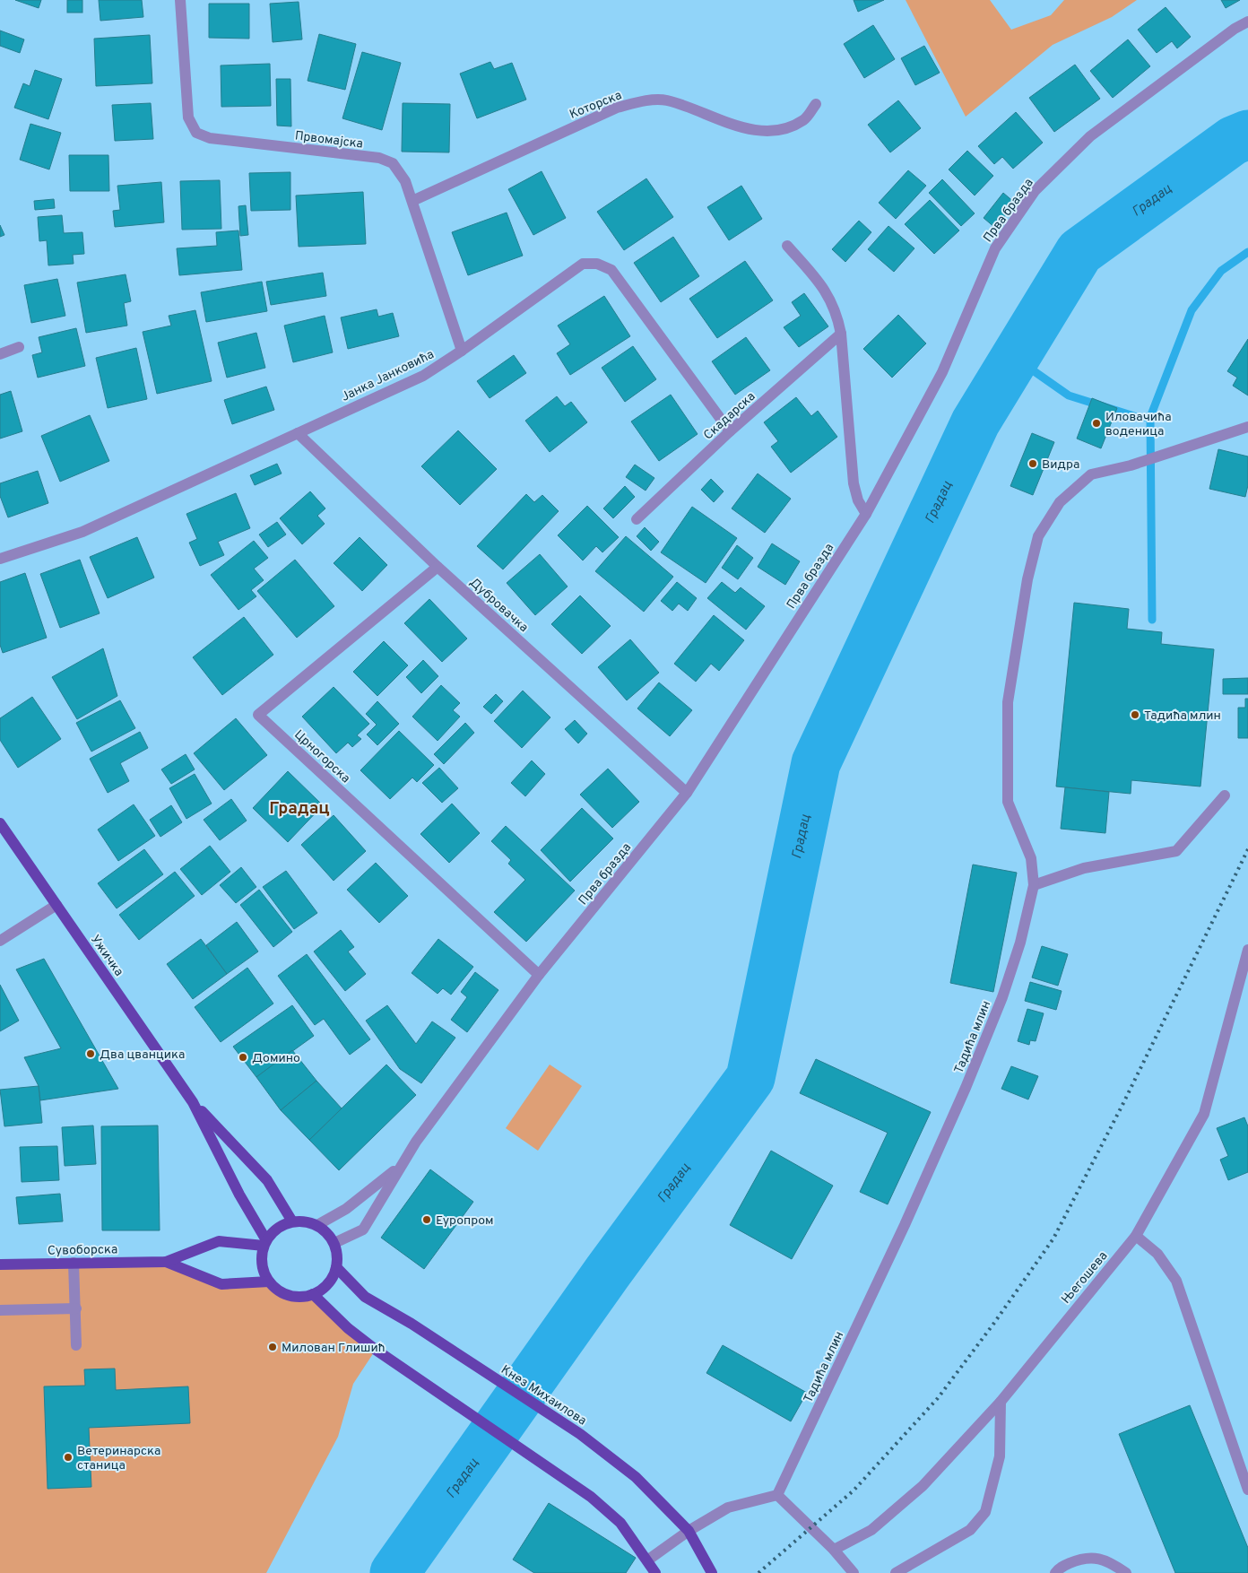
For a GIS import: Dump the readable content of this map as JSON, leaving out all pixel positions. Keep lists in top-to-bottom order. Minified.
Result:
{"streets":{"main road":["Ужичка","Сувоборска","Кнез Михаилова"],"street":["Которска","Првомајска","Прва бразда","Јанка Јанковића","Скадарска","Дубровачка","Црногорска","Тадића млин","Његошева"]},"crossings":[["Которска","Првомајска"],["Првомајска","Јанка Јанковића"],["Прва бразда","Дубровачка"],["Прва бразда","Црногорска"],["Прва бразда","Ужичка"],["Прва бразда","Сувоборска"],["Прва бразда","Кнез Михаилова"],["Јанка Јанковића","Скадарска"],["Јанка Јанковића","Дубровачка"],["Дубровачка","Црногорска"],["Ужичка","Сувоборска"],["Ужичка","Кнез Михаилова"],["Сувоборска","Кнез Михаилова"]],"districts":["Градац"],"water":["Градац"],"places":["Иловачића воденица","Видра","Тадића млин","Два цванцика","Домино","Еуропром","Милован Глишић","Ветеринарска станица"]}
